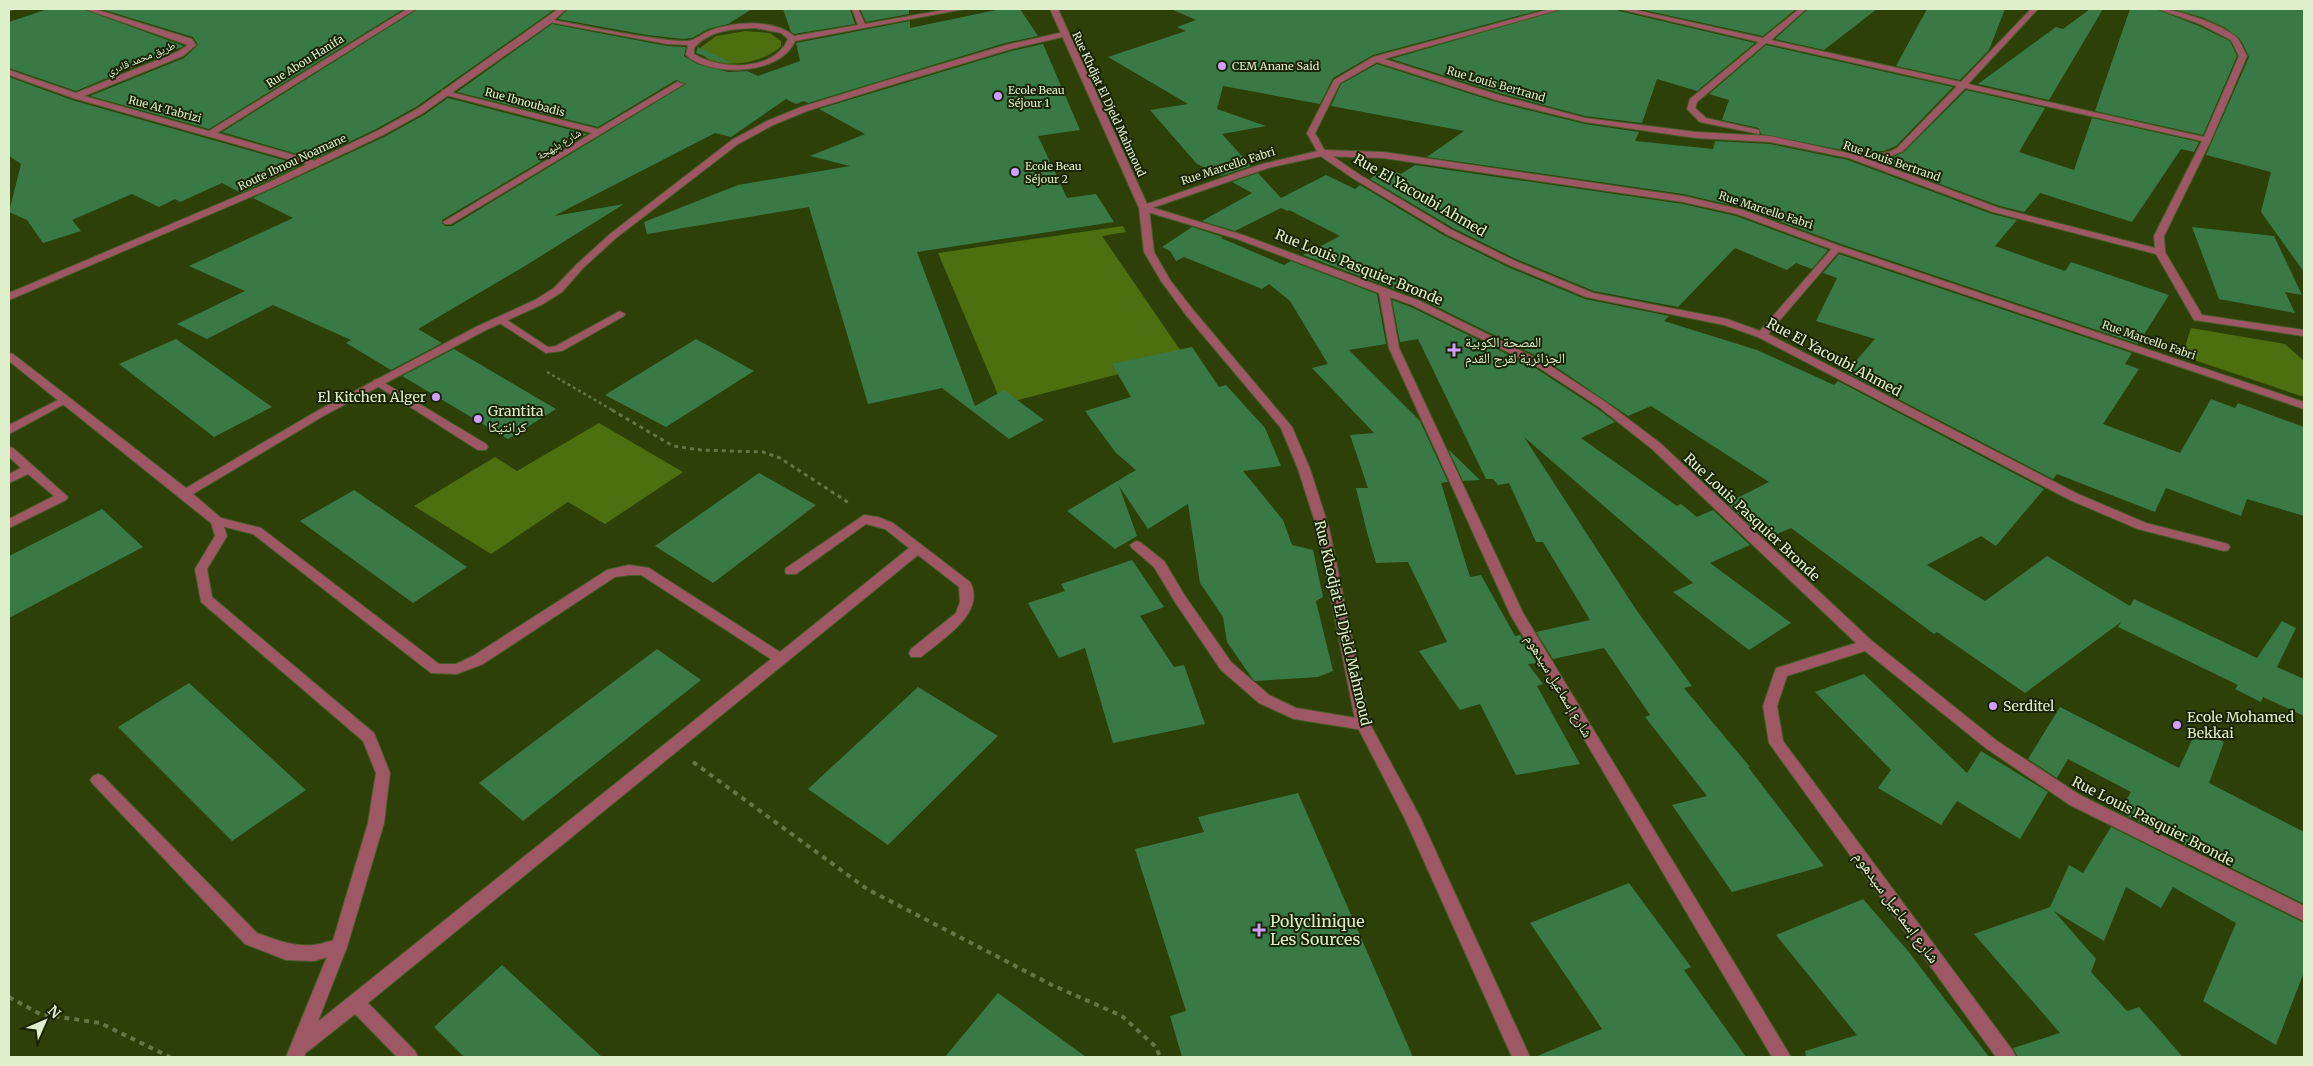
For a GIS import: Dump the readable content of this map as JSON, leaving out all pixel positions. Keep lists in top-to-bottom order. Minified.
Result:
{"streets":{"street":["طريق محمد قادري","Rue Abou Hanifa","Rue Louis Bertrand","Rue Ibnoubadis","Rue Khdjat El Djeld Mahmoud","Rue At Tabrizi","شارع بلبهجة","Route Ibnou Noamane","Rue Marcello Fabri","Rue El Yacoubi Ahmed","Rue Louis Pasquier Bronde","Rue Khodjat El Djeld Mahmoud","شارع إسماعيل سيدهوم"]},"crossings":[["طريق محمد قادري","Rue At Tabrizi"],["Rue Abou Hanifa","Rue At Tabrizi"],["Rue Ibnoubadis","شارع بلبهجة"],["Rue Ibnoubadis","Route Ibnou Noamane"],["Rue Khdjat El Djeld Mahmoud","Rue Marcello Fabri"],["Rue Khdjat El Djeld Mahmoud","Rue Louis Pasquier Bronde"],["Rue Khdjat El Djeld Mahmoud","Rue Khodjat El Djeld Mahmoud"],["Rue At Tabrizi","Route Ibnou Noamane"],["Rue Marcello Fabri","Rue El Yacoubi Ahmed"],["Rue Marcello Fabri","Rue Louis Pasquier Bronde"],["Rue Marcello Fabri","Rue Khodjat El Djeld Mahmoud"],["Rue Louis Pasquier Bronde","Rue Khodjat El Djeld Mahmoud"],["Rue Louis Pasquier Bronde","شارع إسماعيل سيدهوم"]],"places":{"other":["CEM Anane Said","Ecole Beau Séjour 1","Ecole Beau Séjour 2","El Kitchen Alger","Grantita كرانتيكا","Serditel","Ecole Mohamed Bekkai"],"health":["المصحة الكوبية الجزائرية لقرح القدم","Polyclinique Les Sources"]},"north":"top right"}
